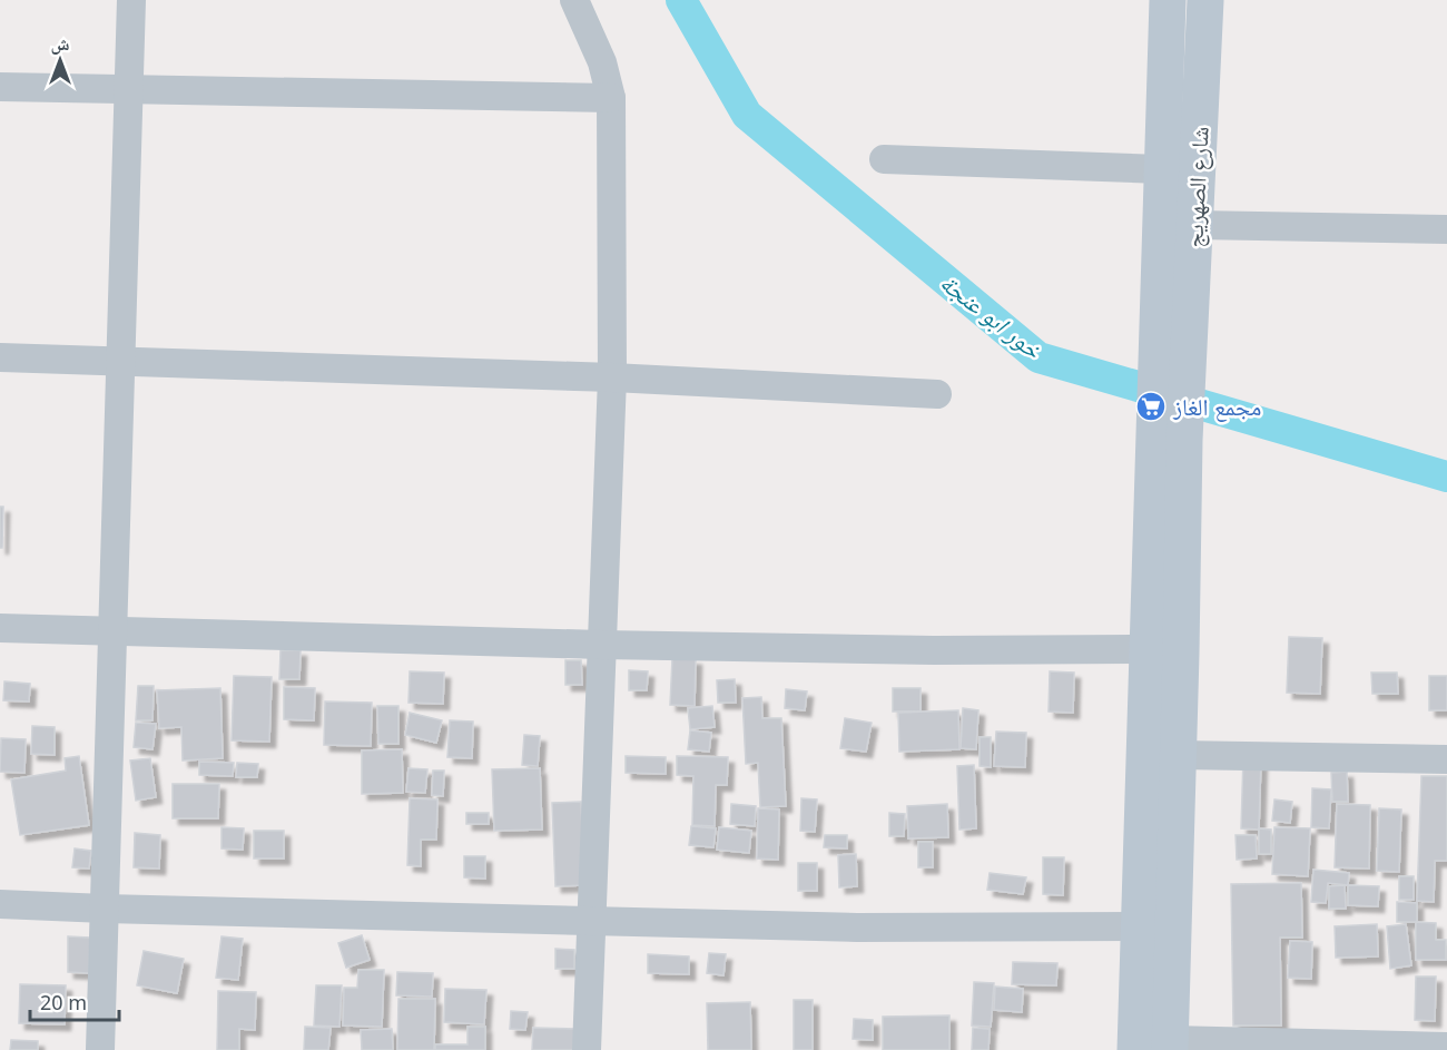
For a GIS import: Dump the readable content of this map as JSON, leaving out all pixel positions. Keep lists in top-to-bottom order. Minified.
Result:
{"streets":{"main road":["شارع الصهريج"]},"water":["خور ابو عنجة"],"places":{"supermarket":["مجمع الغاز"]},"scale_bar":"20 m","north":"top"}
